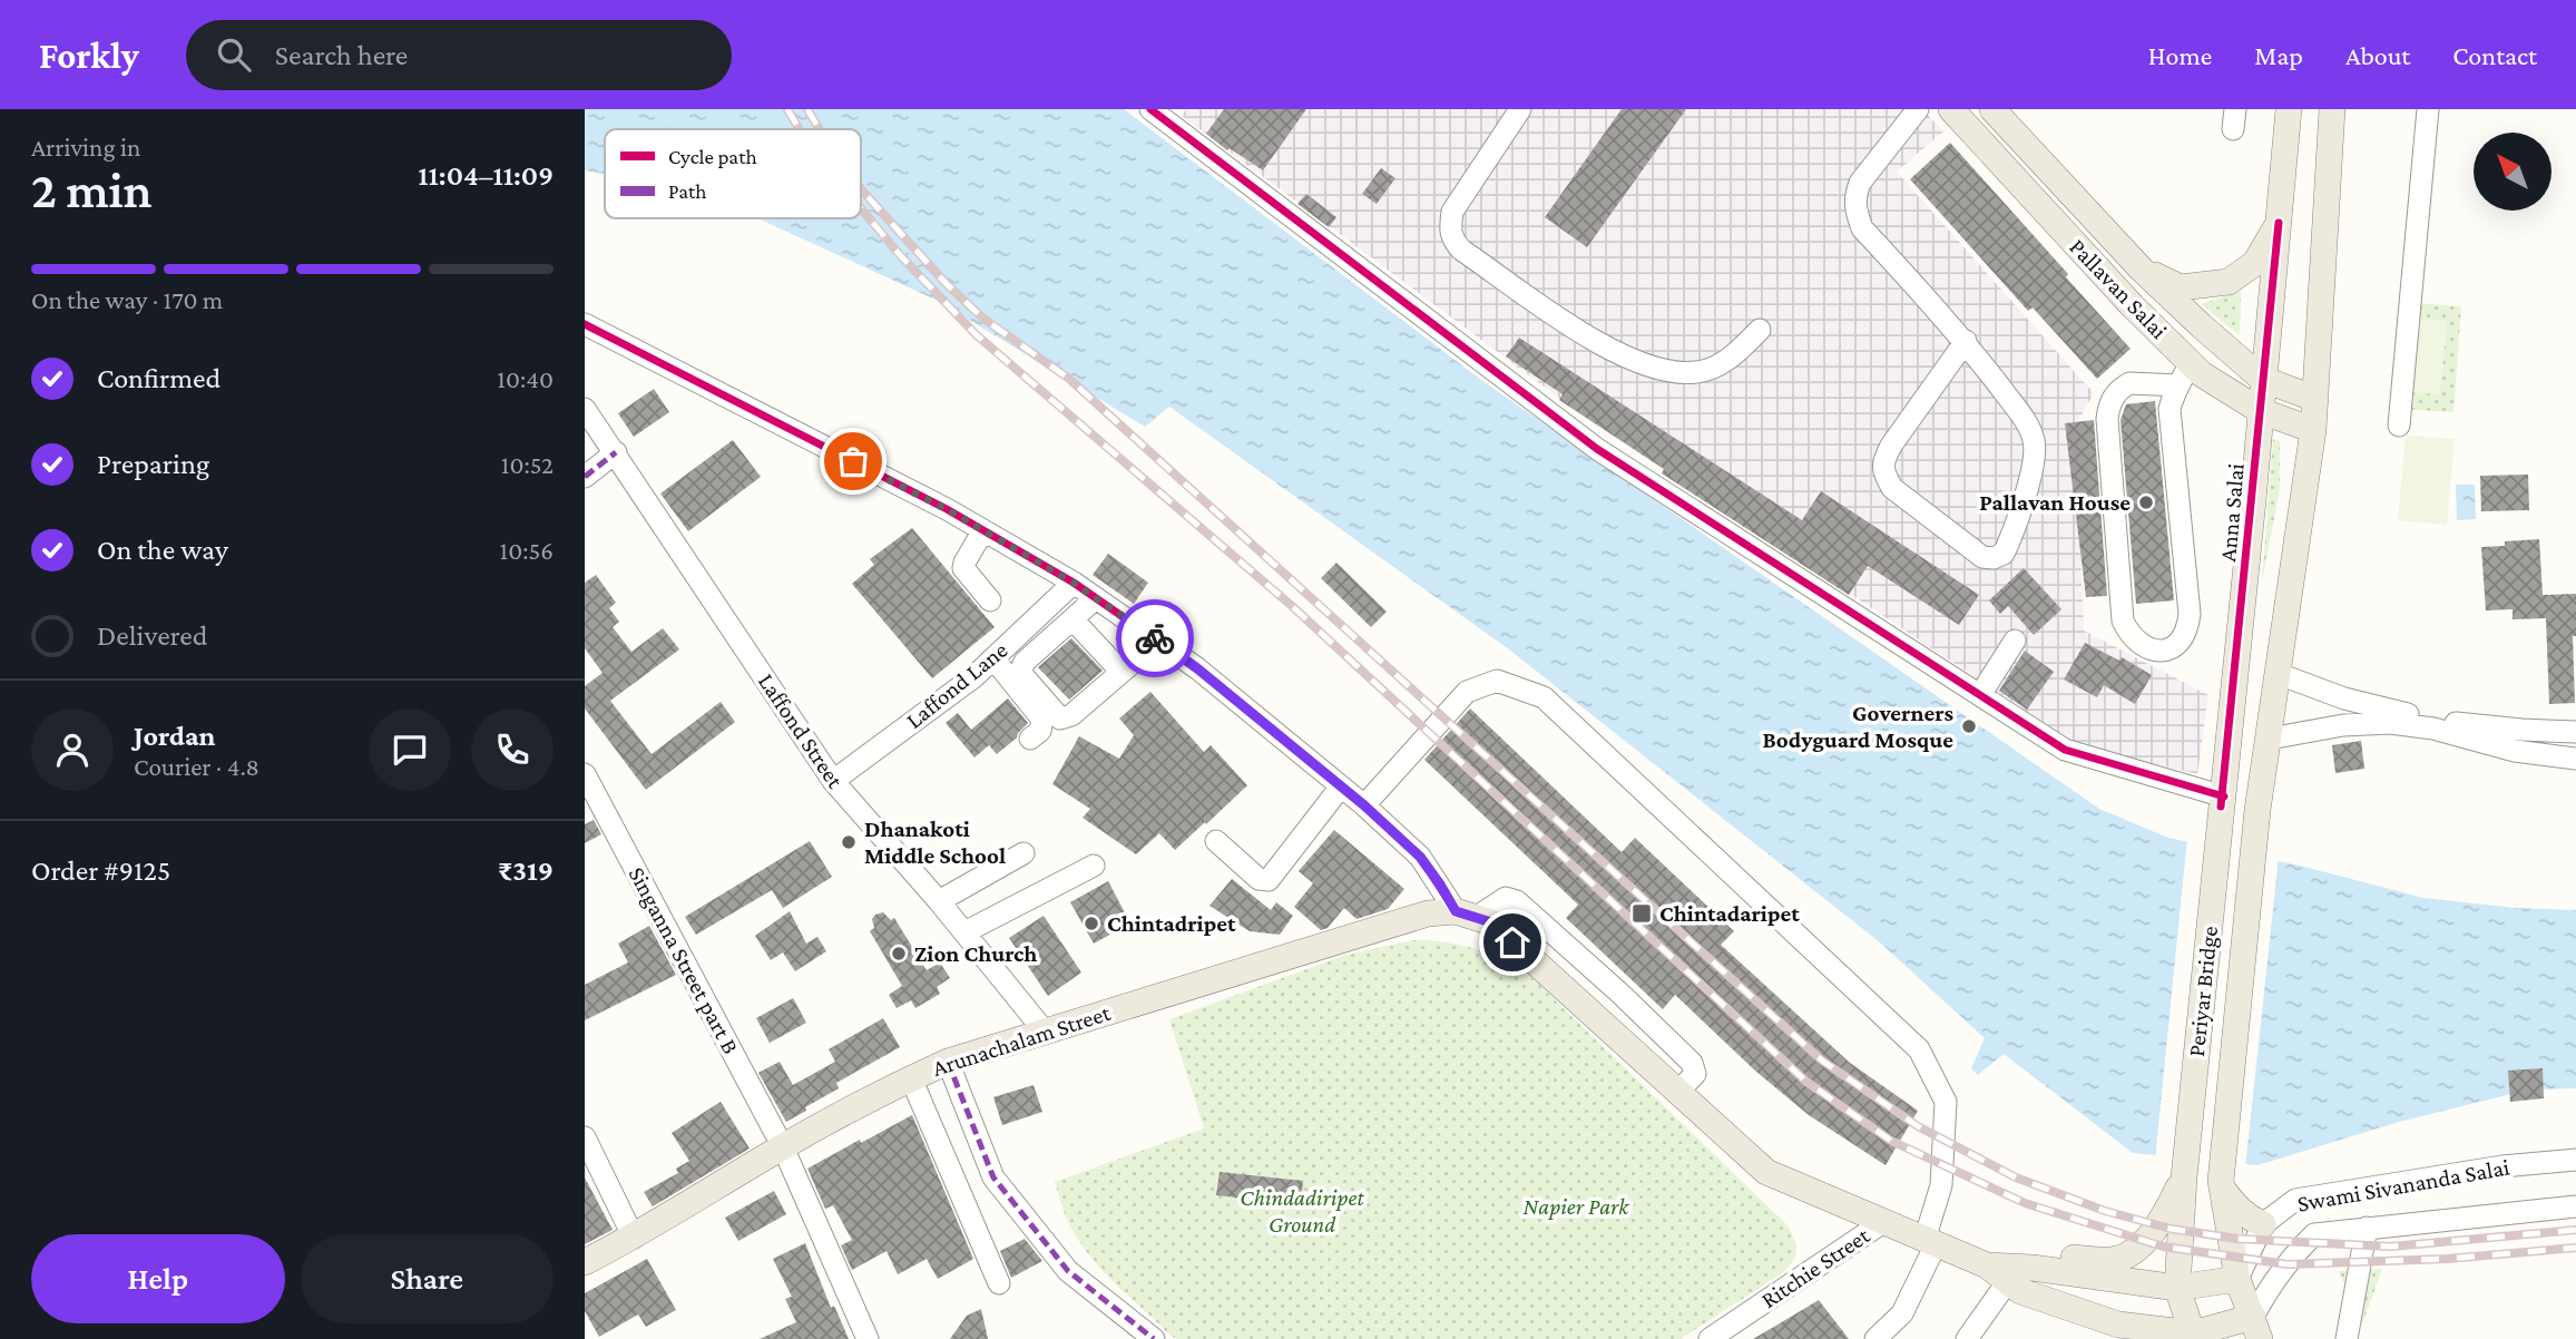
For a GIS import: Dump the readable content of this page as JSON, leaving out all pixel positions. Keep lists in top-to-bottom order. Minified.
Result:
{"streets":{"main road":["Pallavan Salai","Anna Salai","Periyar Bridge","Arunachalam Street"],"street":["Laffond Lane","Laffond Street","Singanna Street part B","Swami Sivananda Salai","Ritchie Street"]},"crossings":[["Pallavan Salai","Anna Salai"],["Anna Salai","Periyar Bridge"],["Laffond Lane","Laffond Street"],["Laffond Street","Arunachalam Street"],["Singanna Street part B","Arunachalam Street"],["Periyar Bridge","Swami Sivananda Salai"]],"parks":["Chindadiripet Ground","Napier Park"],"places":{"other":["Pallavan House","Governers Bodyguard Mosque","Dhanakoti Middle School","Chintadripet","Zion Church"],"transit":["Chintadaripet"]},"legend":["Cycle path","Path"],"north":"top left","page":{"header":"Forkly","search":"Search here","nav":["Home","Map","About","Contact"],"heading":["2 min","Arriving in","11:04–11:09"],"panel":["Jordan","Courier · 4.8","Order #9125","₹319"],"bar":"On the way · 170 m","list":[["Confirmed","10:40"],["Preparing","10:52"],["On the way","10:56"],"Delivered"],"buttons":["Help","Share"]}}
